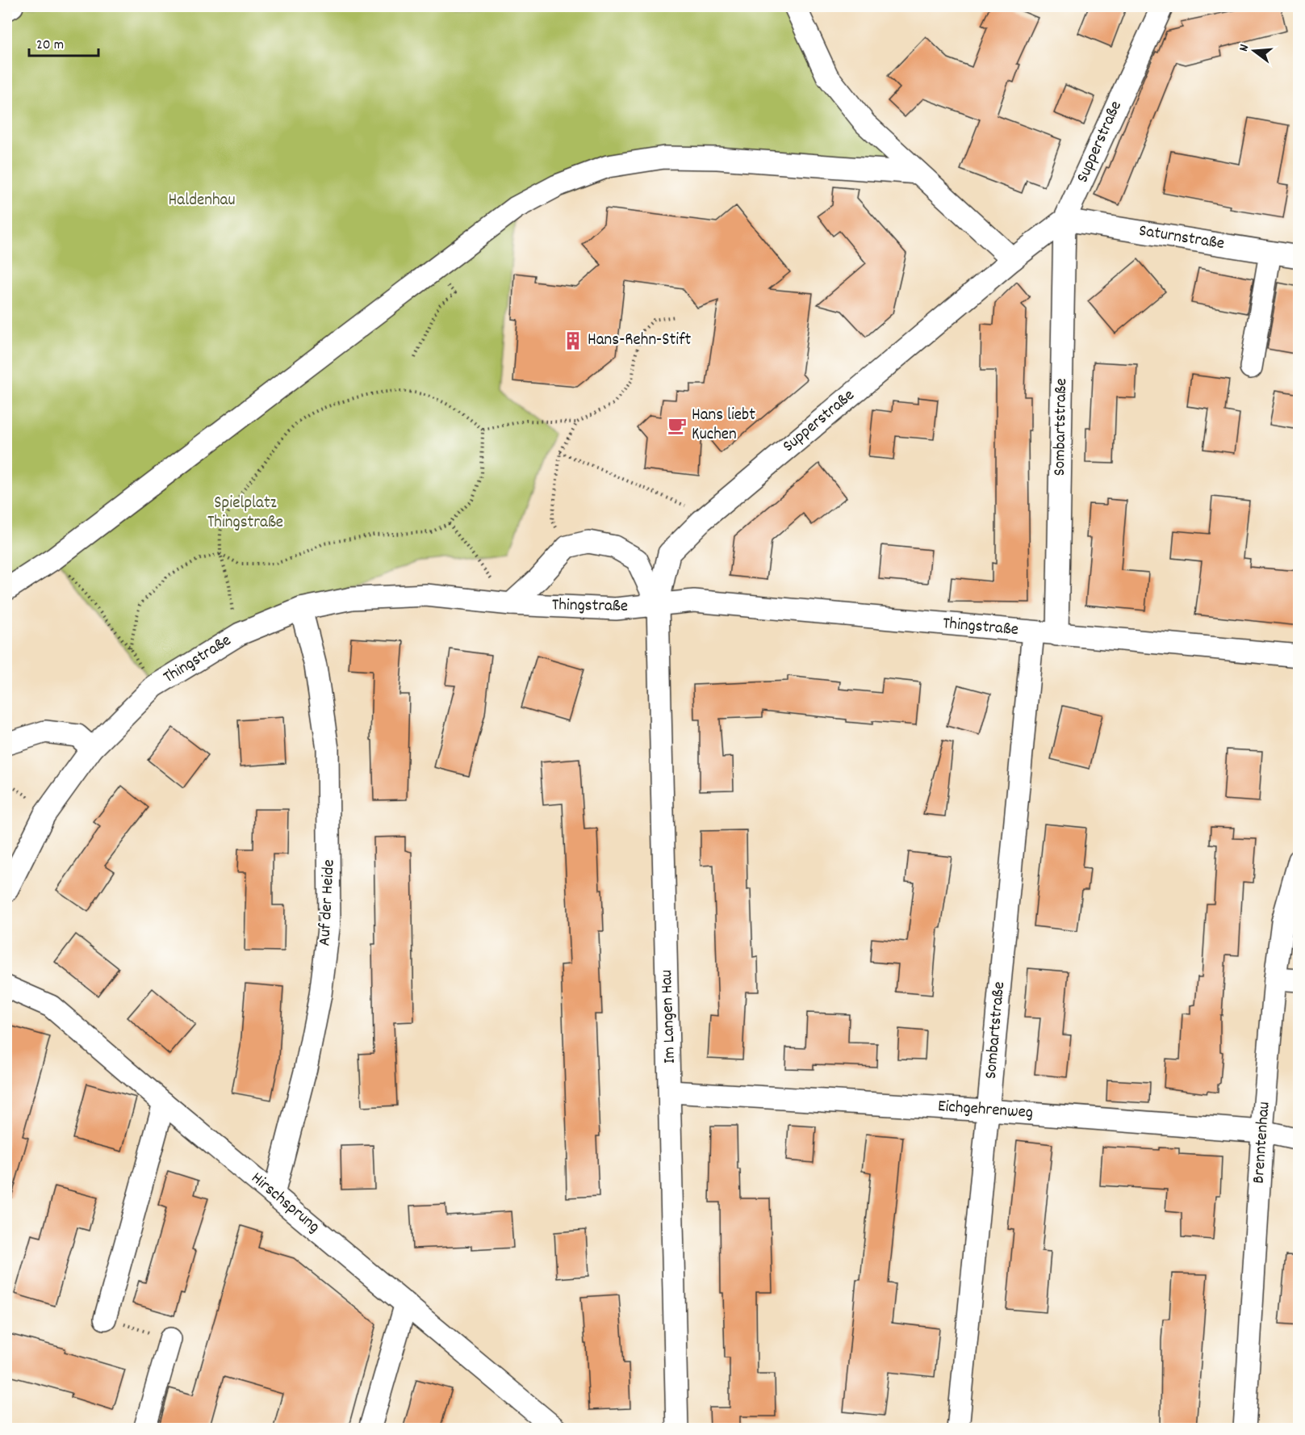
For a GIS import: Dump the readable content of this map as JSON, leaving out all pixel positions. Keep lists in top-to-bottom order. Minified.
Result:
{"streets":{"street":["Supperstraße","Saturnstraße","Sombartstraße","Thingstraße","Auf der Heide","Im Langen Hau","Eichgehrenweg","Brenntenhau","Hirschsprung"]},"crossings":[["Supperstraße","Saturnstraße"],["Supperstraße","Sombartstraße"],["Supperstraße","Thingstraße"],["Supperstraße","Im Langen Hau"],["Saturnstraße","Sombartstraße"],["Sombartstraße","Thingstraße"],["Sombartstraße","Eichgehrenweg"],["Thingstraße","Auf der Heide"],["Thingstraße","Im Langen Hau"],["Auf der Heide","Hirschsprung"],["Im Langen Hau","Eichgehrenweg"],["Eichgehrenweg","Brenntenhau"]],"parks":["Haldenhau","Spielplatz Thingstraße"],"places":{"building":["Hans-Rehn-Stift"],"cafe":["Hans liebt Kuchen"]},"scale_bar":"20 m","north":"left"}
